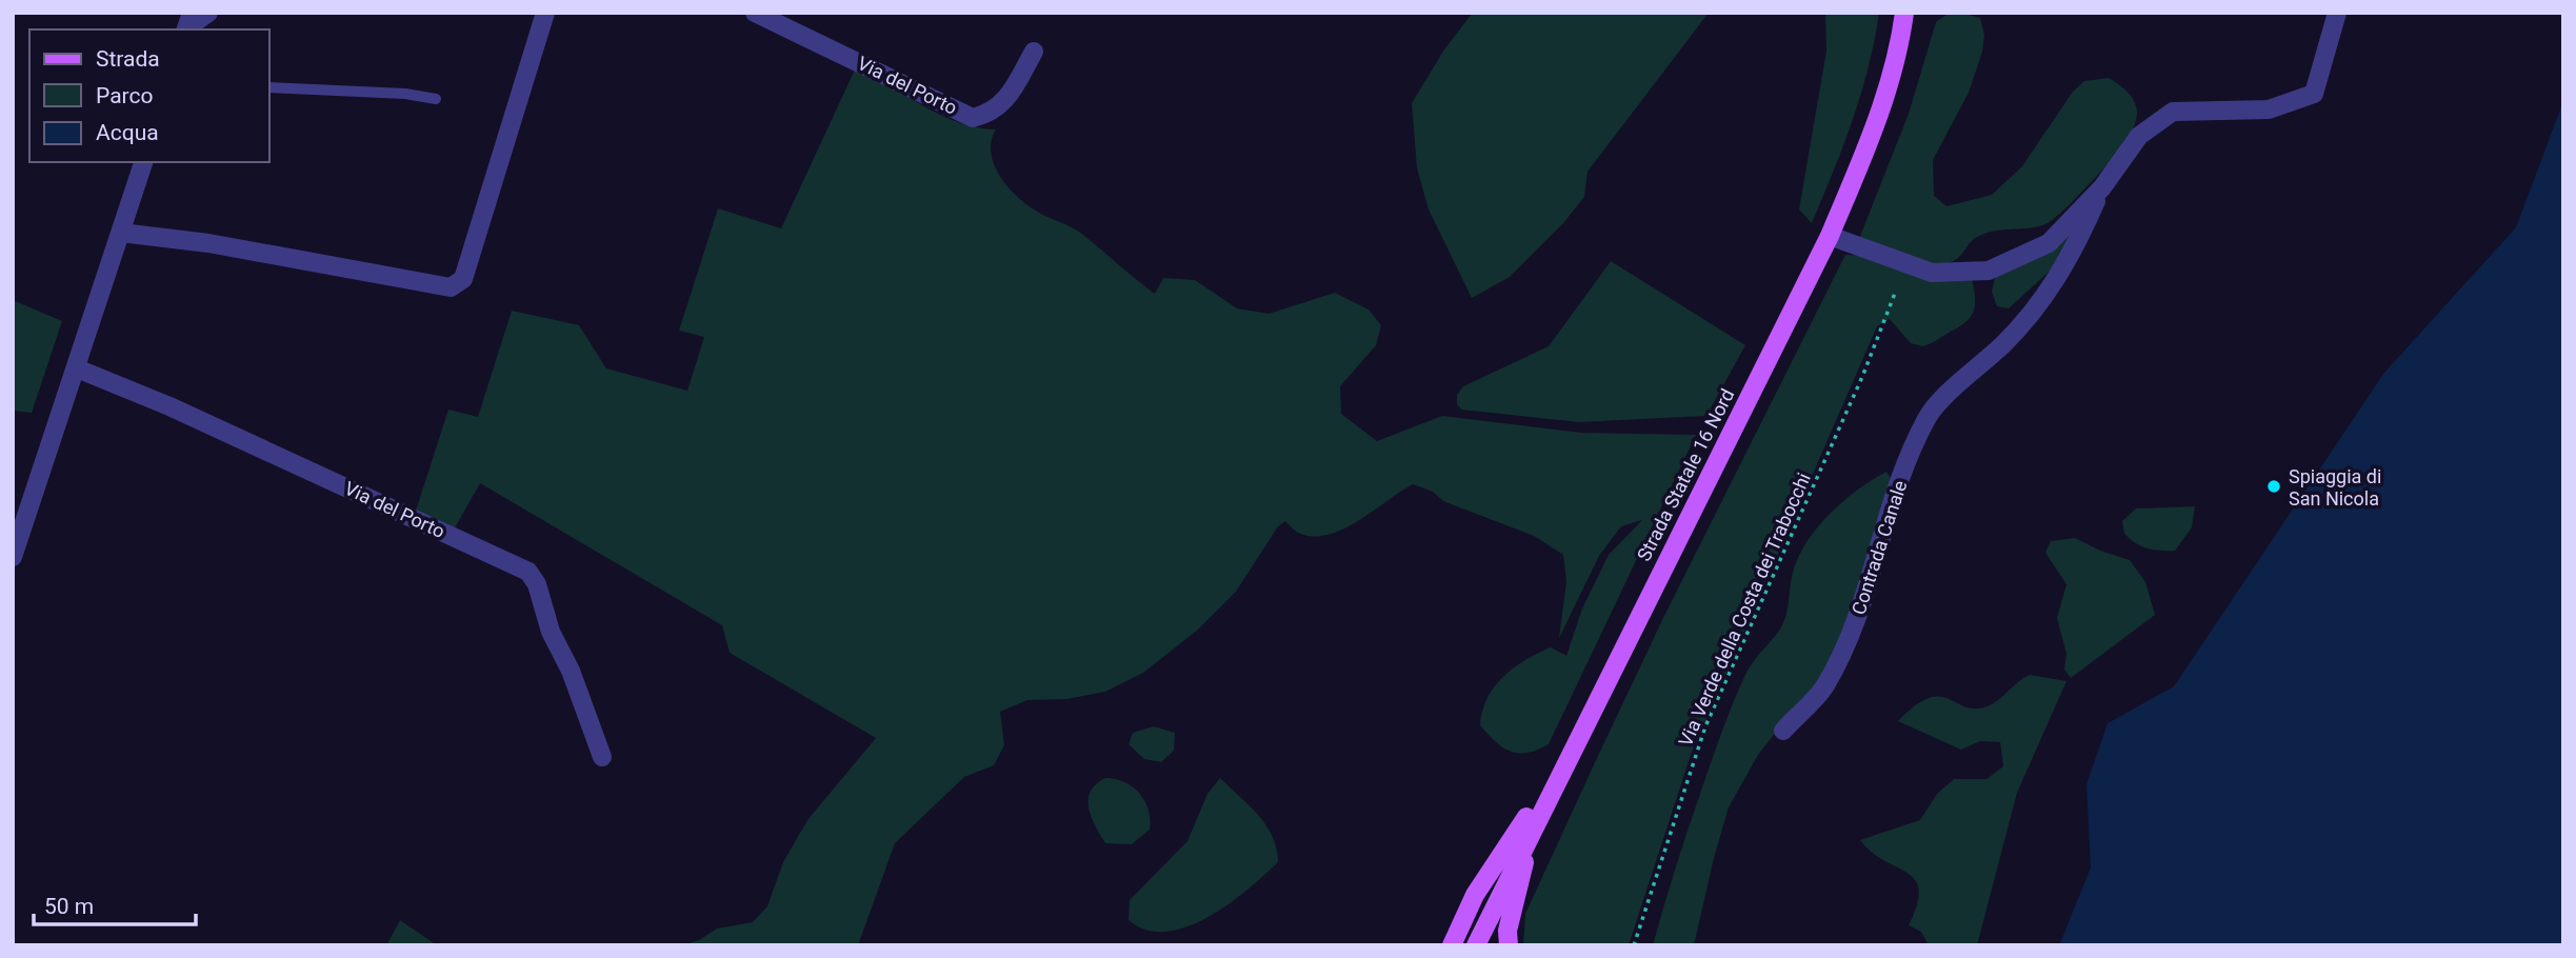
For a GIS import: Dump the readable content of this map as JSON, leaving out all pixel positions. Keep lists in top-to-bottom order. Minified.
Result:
{"streets":{"main road":["Strada Statale 16 Nord"],"street":["Via del Porto","Contrada Canale"],"path":["Via Verde della Costa dei Trabocchi"]},"crossings":[["Strada Statale 16 Nord","Contrada Canale"]],"places":["Spiaggia di San Nicola"],"legend":["Strada","Parco","Acqua"],"scale_bar":"50 m"}
